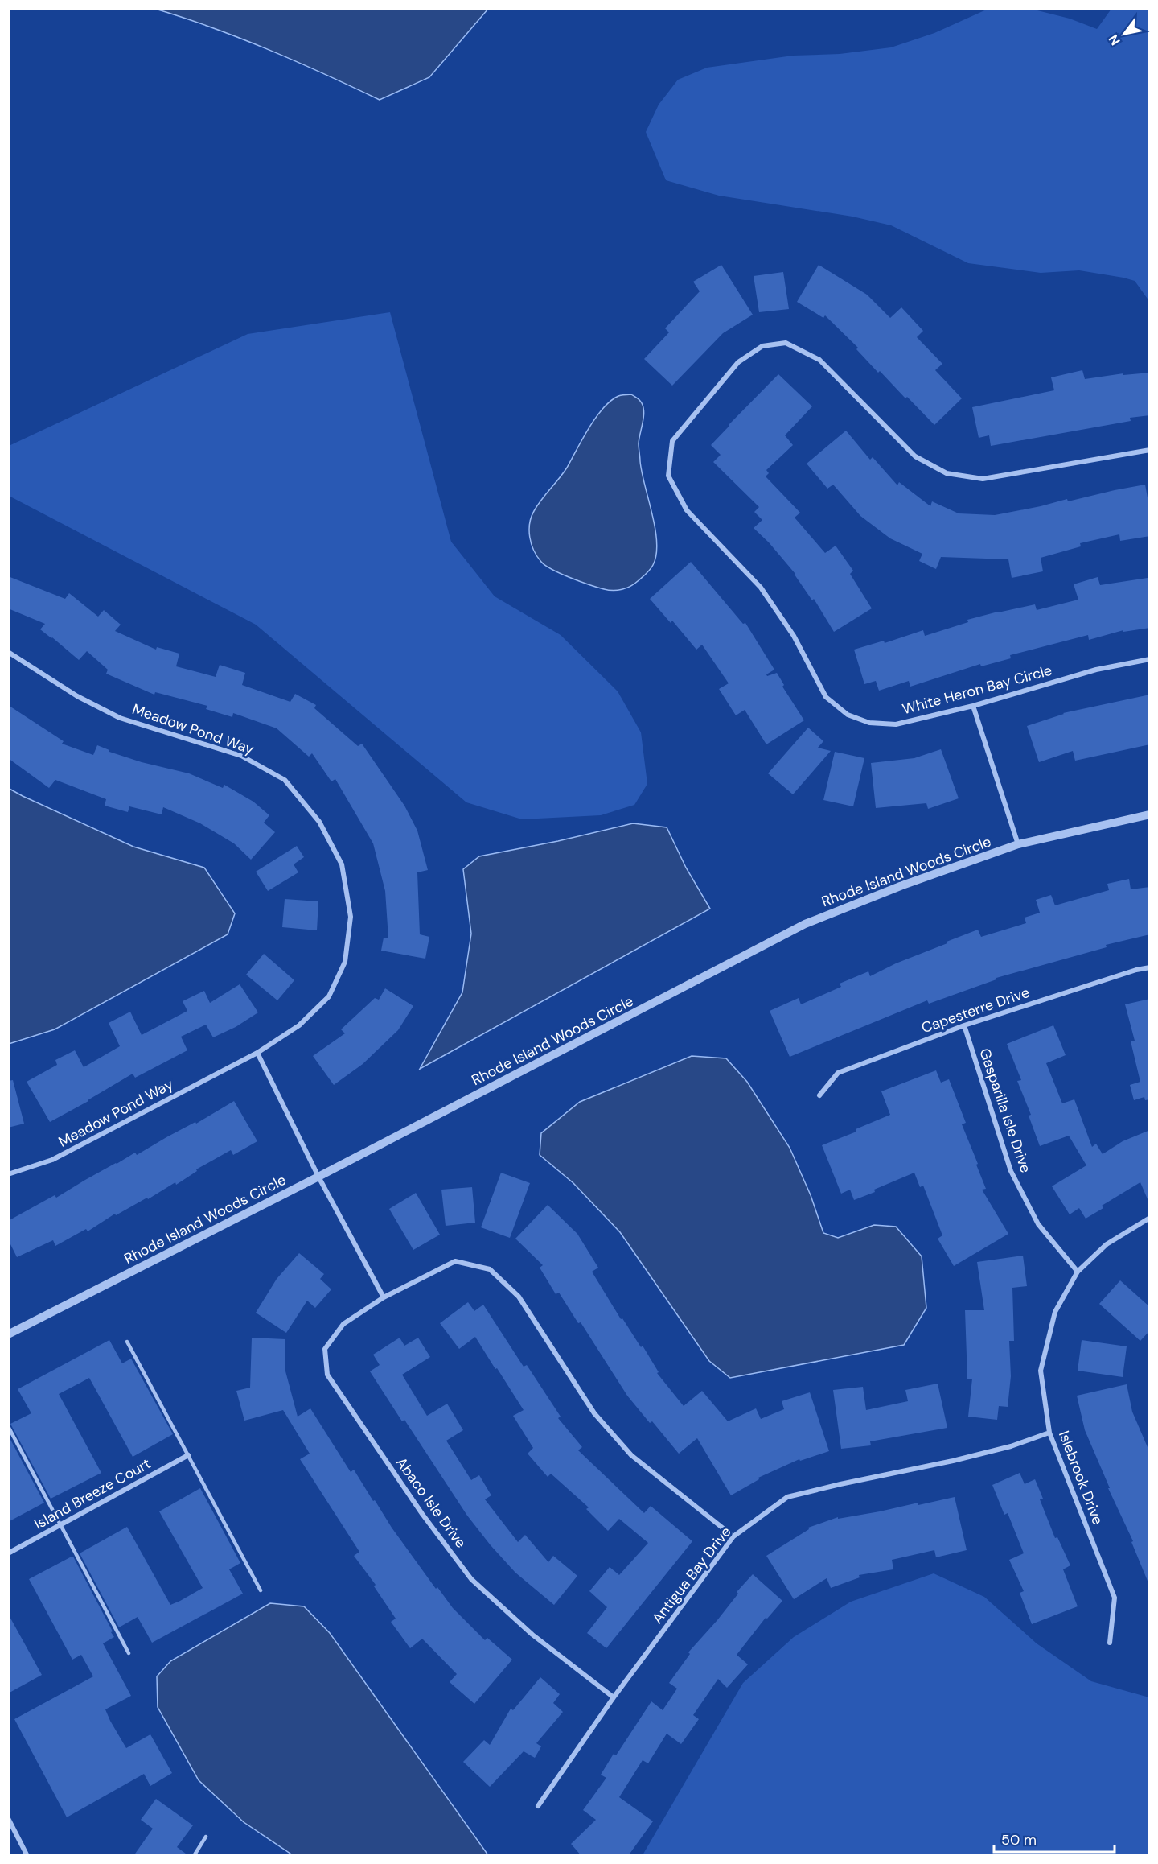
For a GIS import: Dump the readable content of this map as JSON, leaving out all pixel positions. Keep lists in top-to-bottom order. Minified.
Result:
{"streets":{"street":["White Heron Bay Circle","Meadow Pond Way","Rhode Island Woods Circle","Capesterre Drive","Gasparilla Isle Drive","Islebrook Drive","Island Breeze Court","Abaco Isle Drive","Antigua Bay Drive"]},"crossings":[["Capesterre Drive","Gasparilla Isle Drive"],["Gasparilla Isle Drive","Islebrook Drive"],["Islebrook Drive","Antigua Bay Drive"],["Abaco Isle Drive","Antigua Bay Drive"]],"scale_bar":"50 m","north":"bottom left"}
